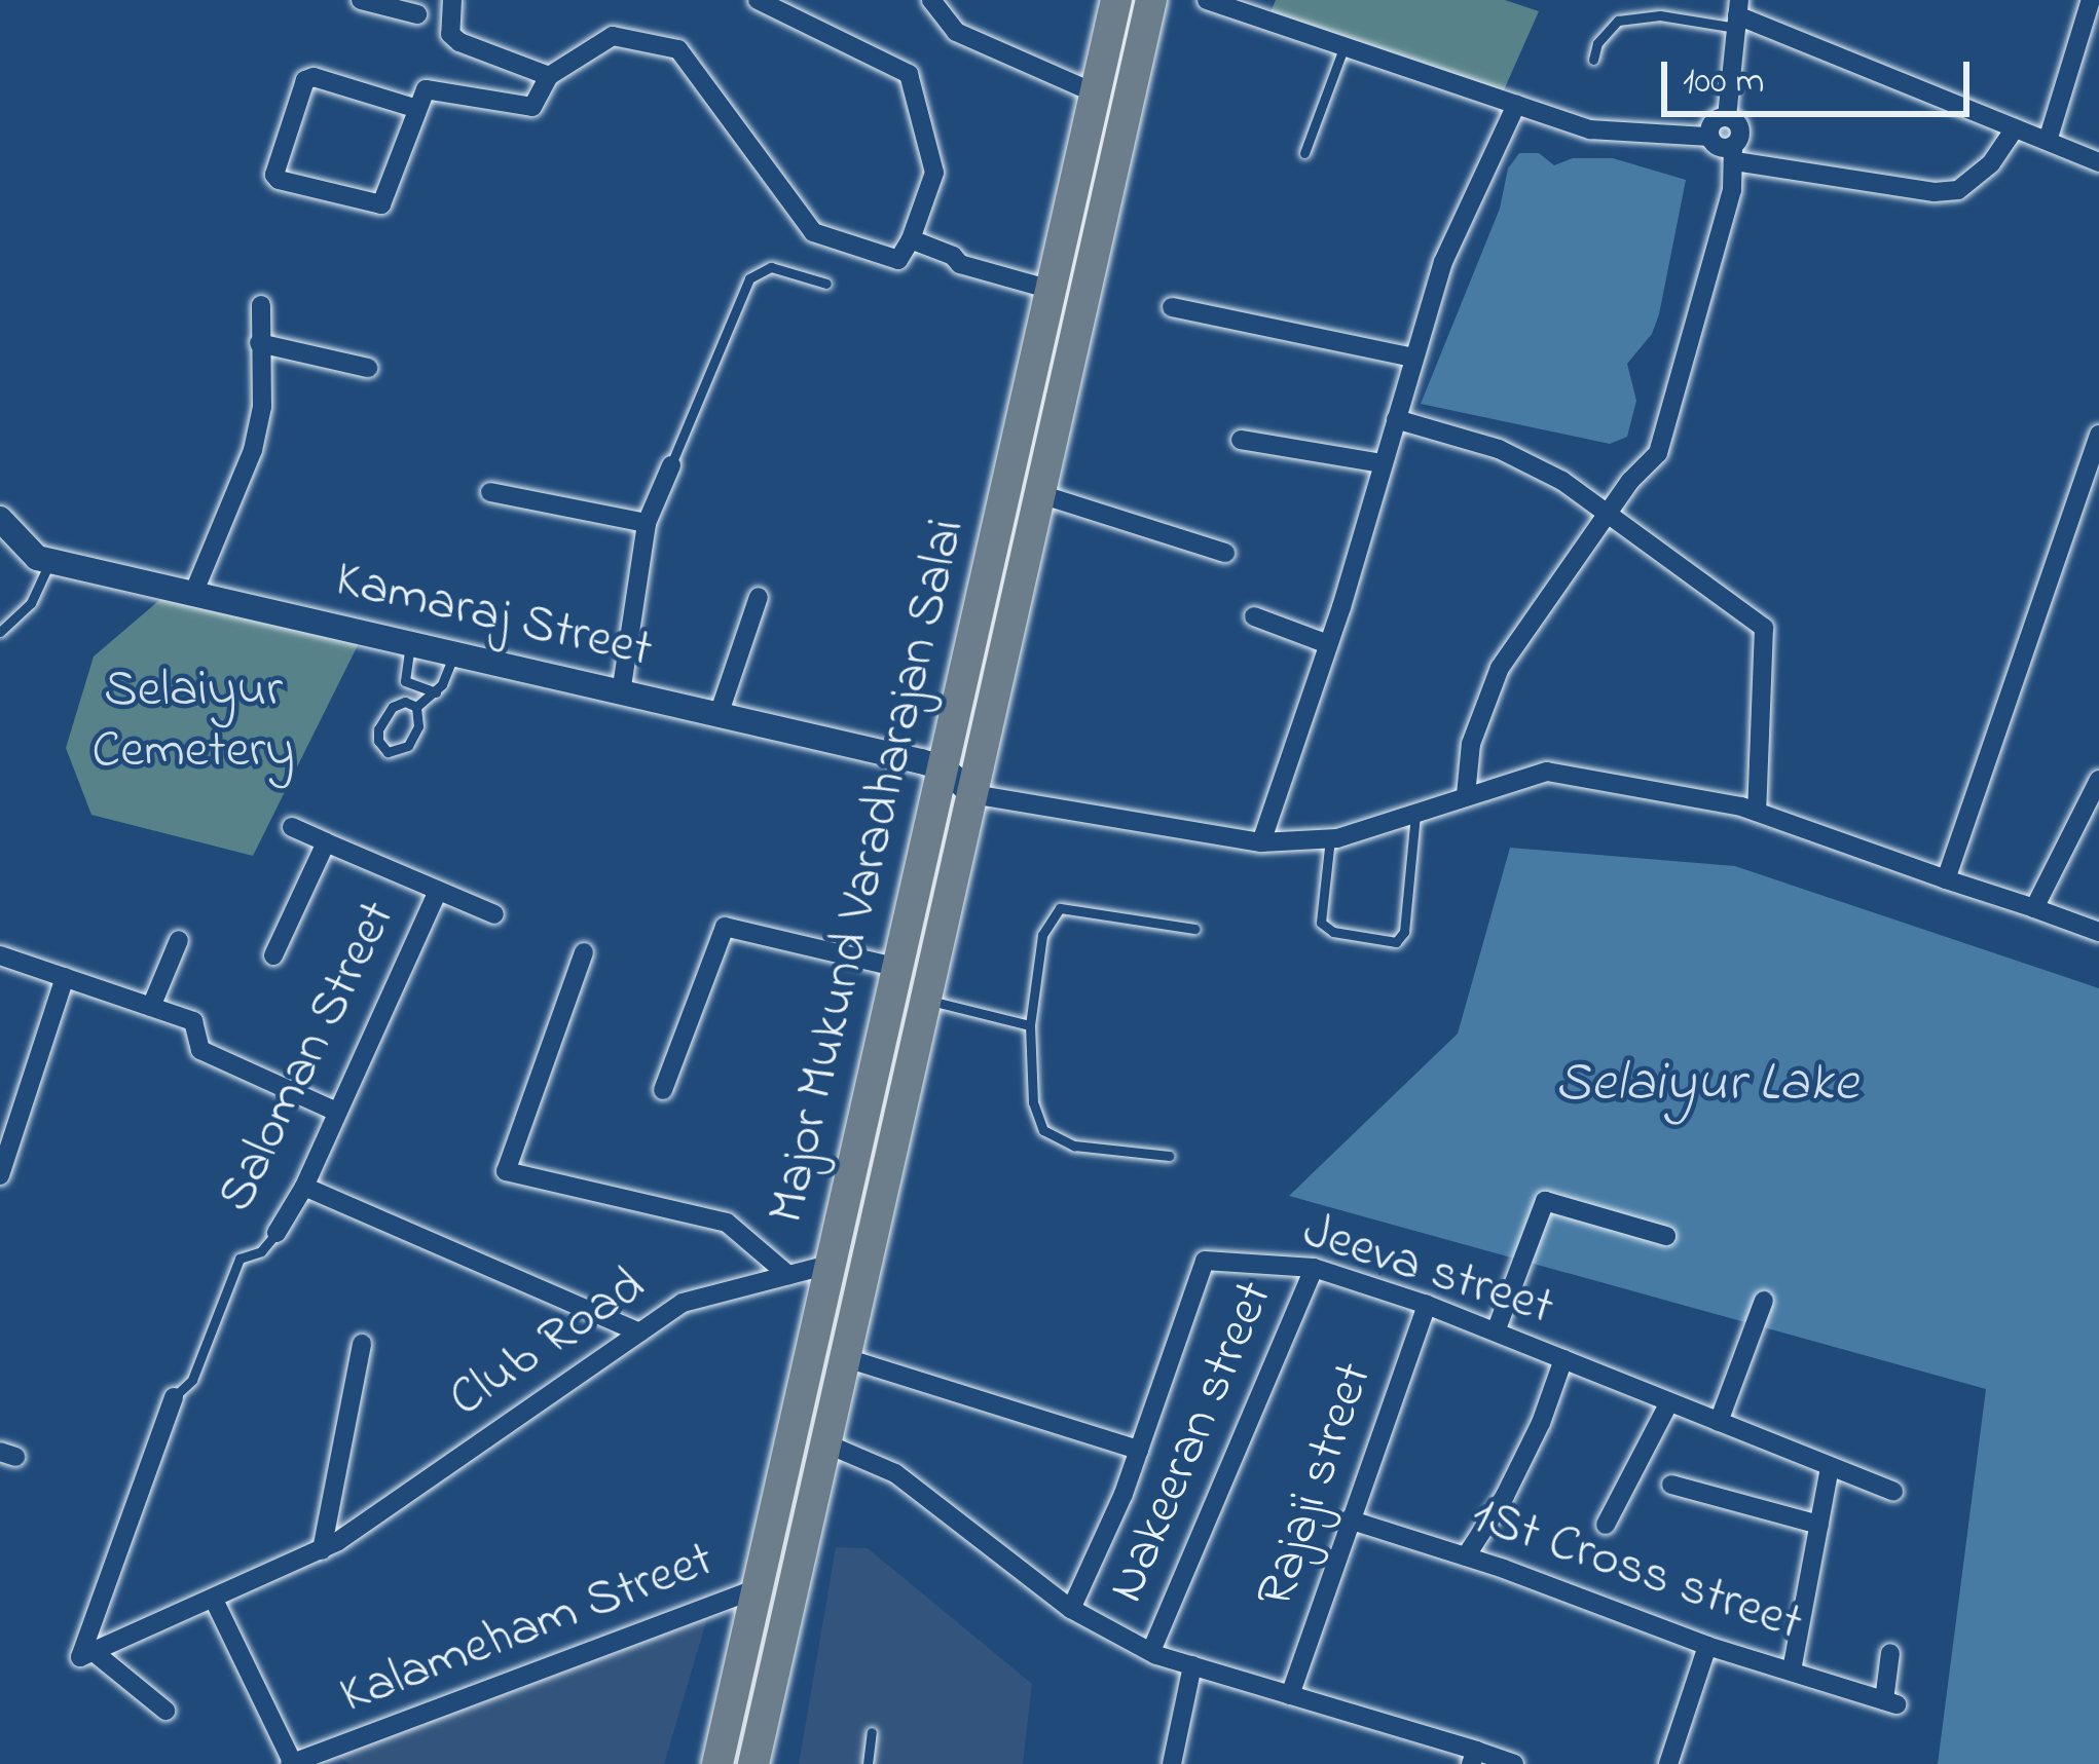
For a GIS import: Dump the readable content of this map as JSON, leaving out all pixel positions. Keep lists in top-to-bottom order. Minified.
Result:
{"streets":{"main road":["Major Mukund Varadharajan Salai"],"street":["Kamaraj Street","Saloman Street","Jeeva street","Club Road","Nakeeran street","Rajaji street","1St Cross street","Kalameham Street"]},"crossings":[["Kamaraj Street","Major Mukund Varadharajan Salai"],["Major Mukund Varadharajan Salai","Club Road"],["Major Mukund Varadharajan Salai","Kalameham Street"],["Saloman Street","Club Road"],["Jeeva street","Nakeeran street"],["Jeeva street","Rajaji street"],["Rajaji street","1St Cross street"]],"water":["Selaiyur Lake"],"parks":["Selaiyur Cemetery"],"scale_bar":"100 m"}
